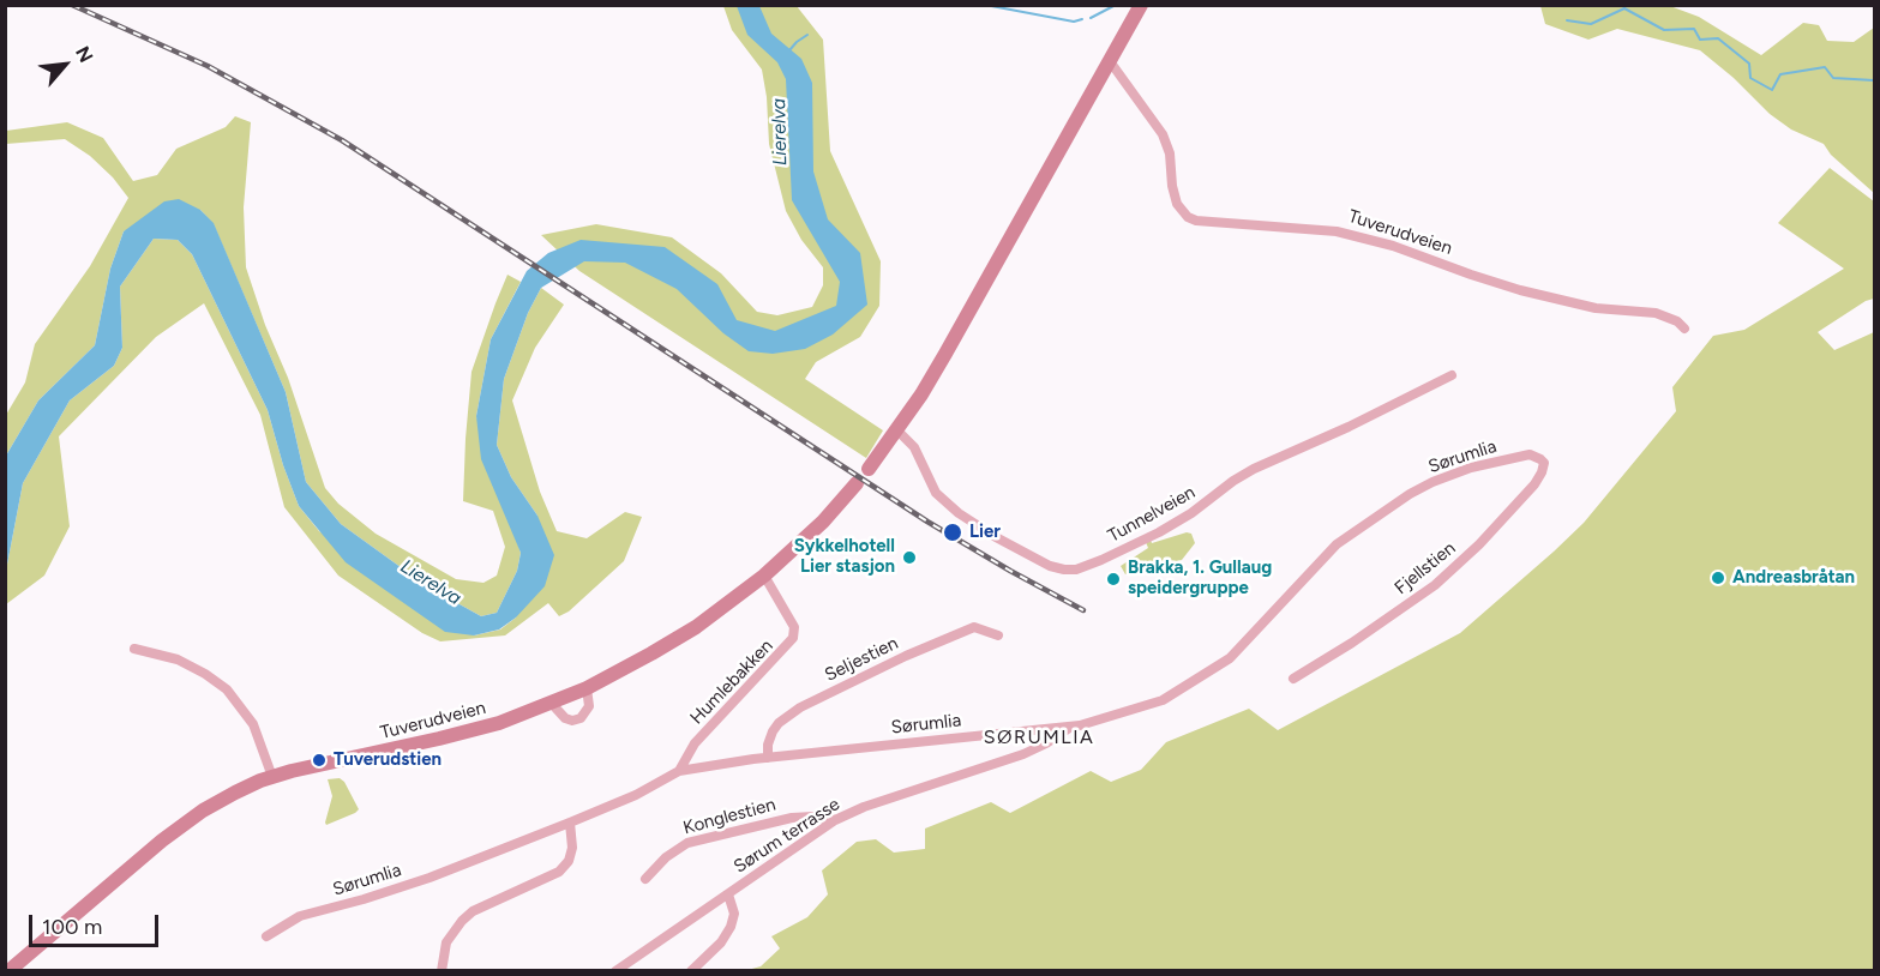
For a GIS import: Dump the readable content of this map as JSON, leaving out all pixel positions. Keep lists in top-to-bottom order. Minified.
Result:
{"streets":{"main road":["Tuverudveien"],"street":["Sørumlia","Tunnelveien","Fjellstien","Seljestien","Humlebakken","Konglestien","Sørum terrasse"]},"crossings":[["Tuverudveien","Humlebakken"],["Sørumlia","Fjellstien"],["Sørumlia","Seljestien"],["Sørumlia","Humlebakken"],["Sørumlia","Sørum terrasse"],["Konglestien","Sørum terrasse"]],"districts":["SØRUMLIA"],"water":["Lierelva"],"places":["Lier","Sykkelhotell Lier stasjon","Andreasbråtan","Brakka, 1. Gullaug speidergruppe","Tuverudstien"],"scale_bar":"100 m","north":"top right"}
